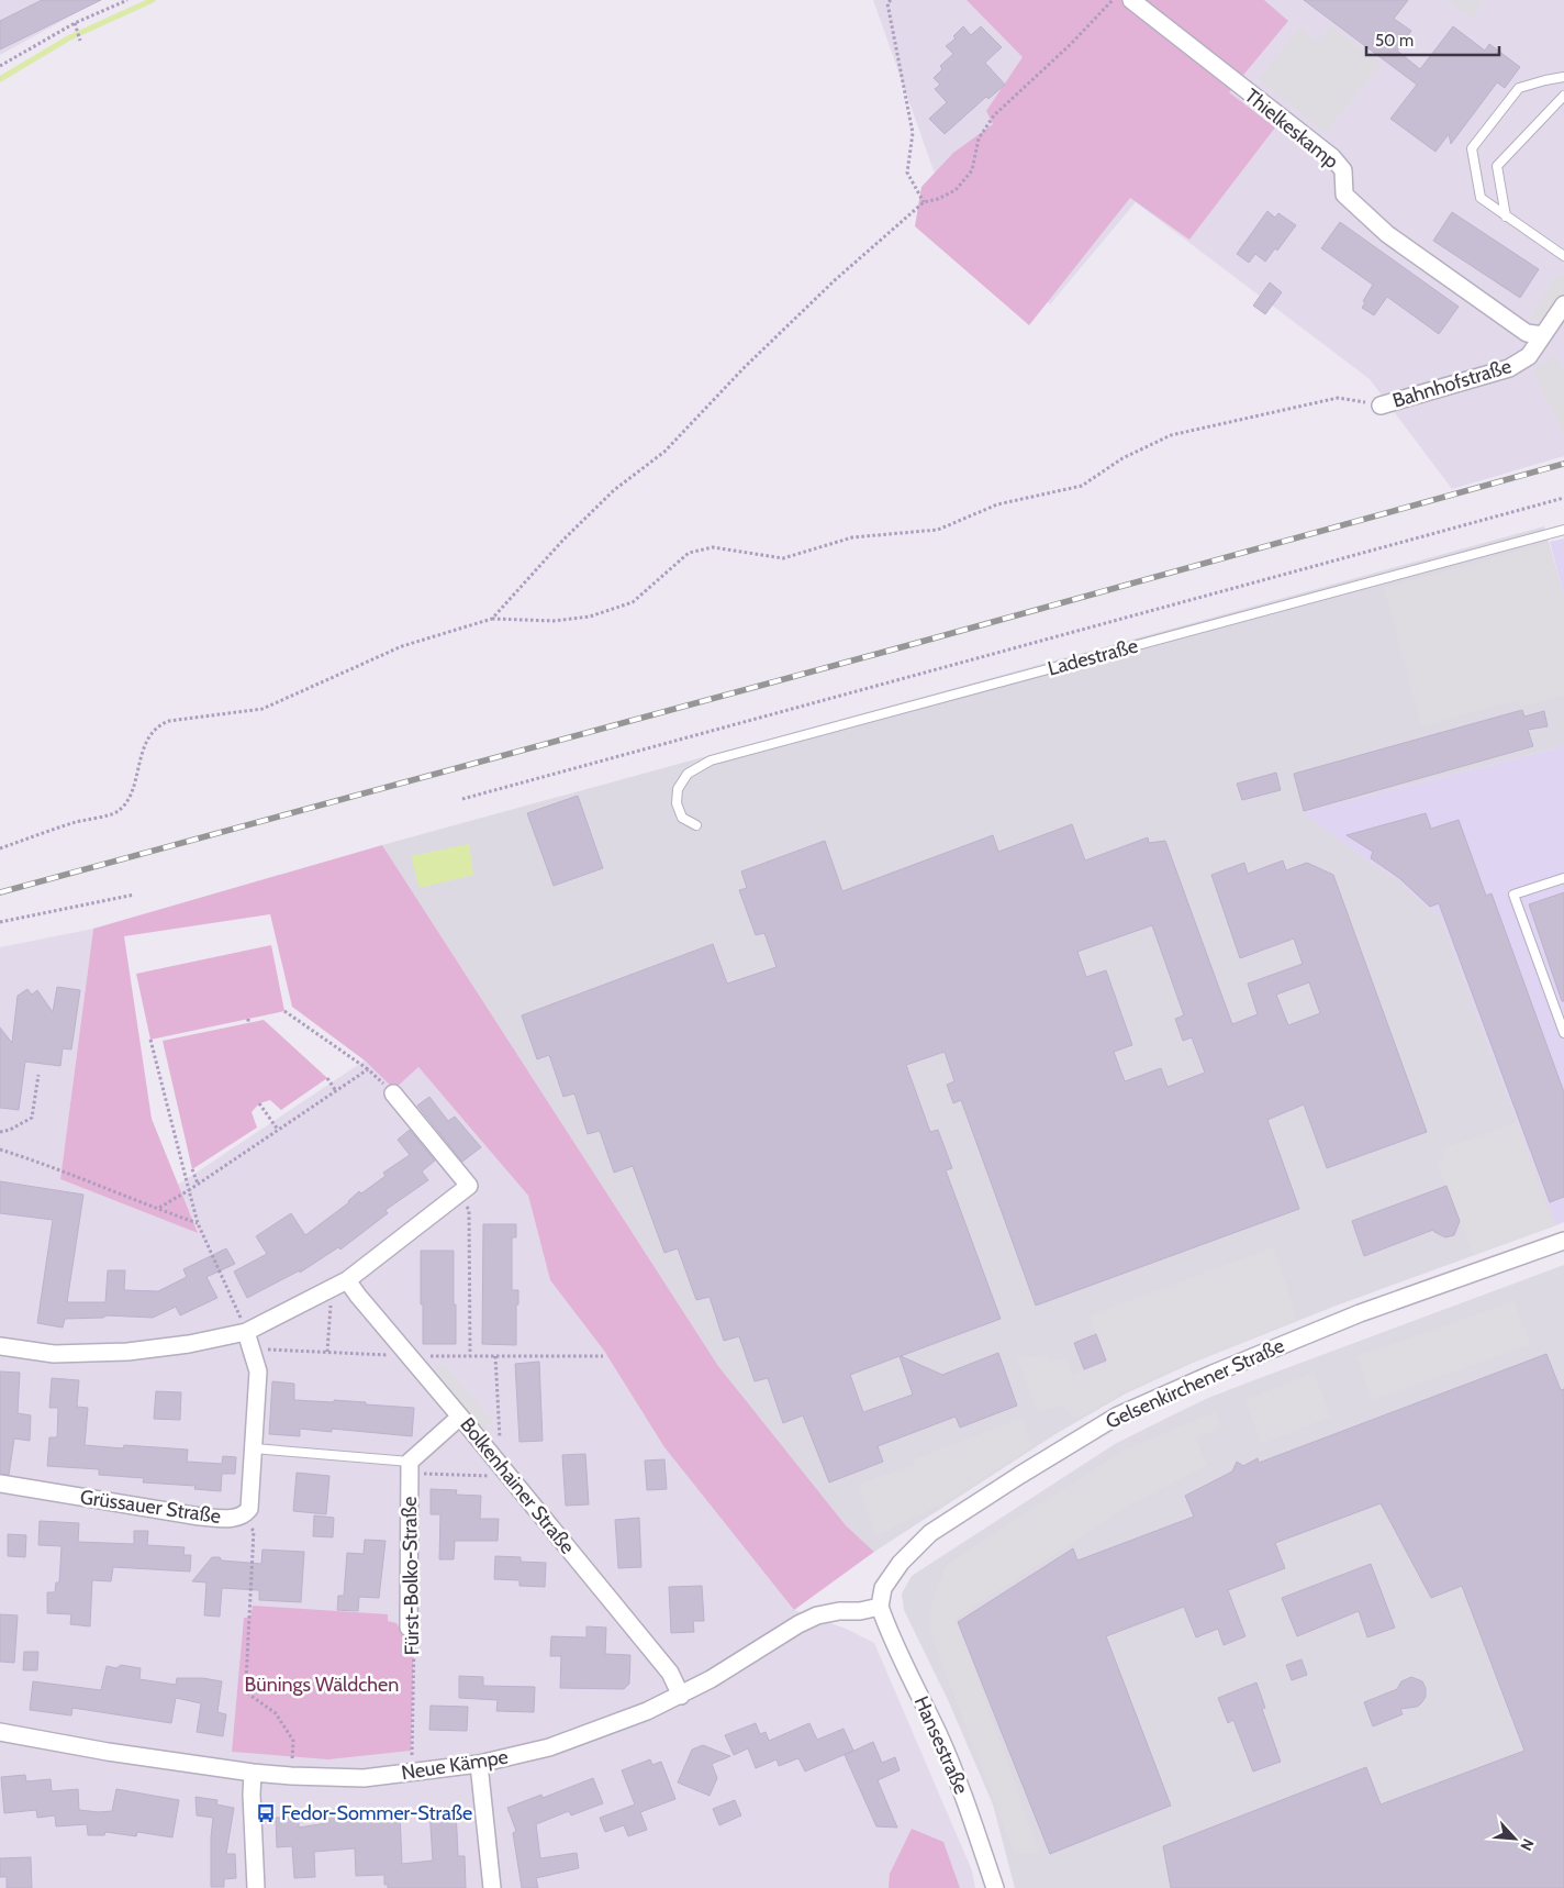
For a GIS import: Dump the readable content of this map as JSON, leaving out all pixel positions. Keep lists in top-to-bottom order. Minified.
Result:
{"streets":{"street":["Thielkeskamp","Bahnhofstraße","Gelsenkirchener Straße","Bolkenhainer Straße","Grüssauer Straße","Fürst-Bolko-Straße","Hansestraße","Neue Kämpe"],"lane":["Ladestraße"]},"crossings":[["Thielkeskamp","Bahnhofstraße"],["Gelsenkirchener Straße","Hansestraße"],["Gelsenkirchener Straße","Neue Kämpe"],["Bolkenhainer Straße","Neue Kämpe"],["Hansestraße","Neue Kämpe"]],"parks":["Bünings Wäldchen"],"places":{"bus stop":["Fedor-Sommer-Straße"]},"scale_bar":"50 m","north":"bottom right"}
